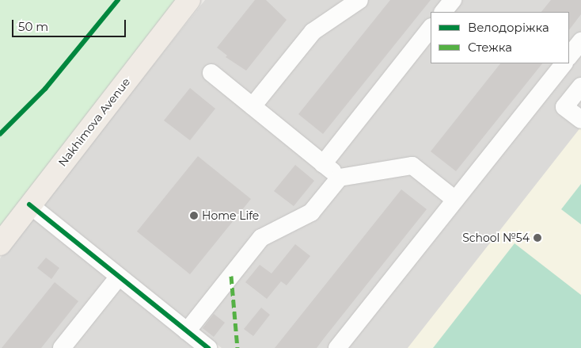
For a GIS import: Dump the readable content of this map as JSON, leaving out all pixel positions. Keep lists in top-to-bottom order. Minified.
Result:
{"streets":{"main road":["Nakhimova Avenue"]},"places":["Home Life","School №54"],"legend":["Велодоріжка","Стежка"],"scale_bar":"50 m"}
